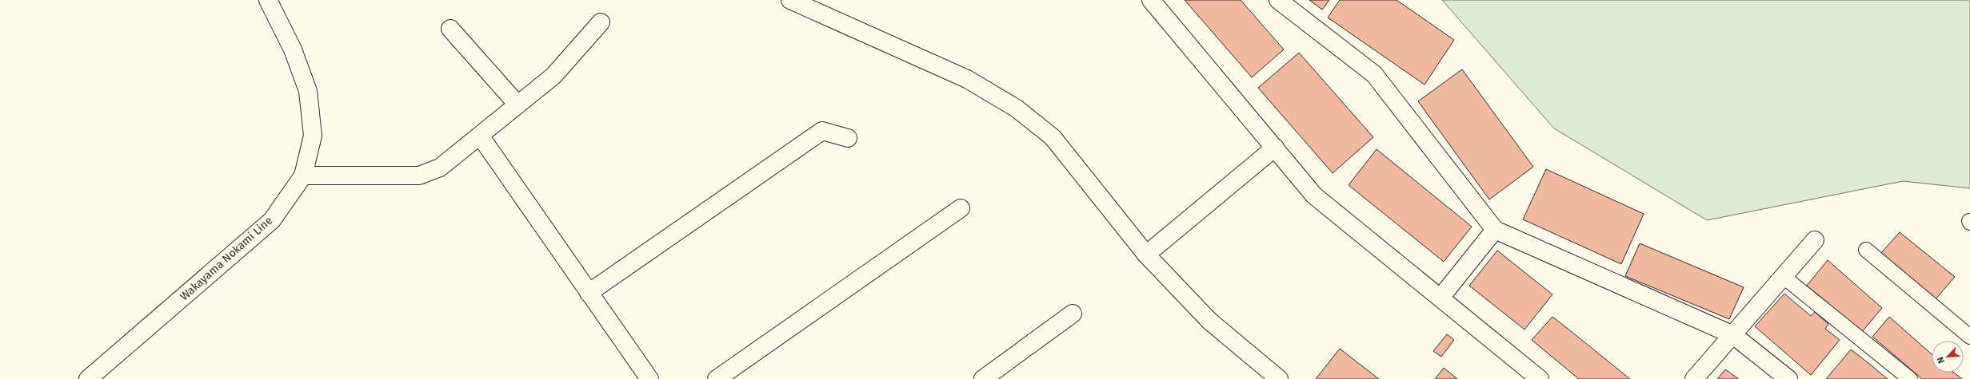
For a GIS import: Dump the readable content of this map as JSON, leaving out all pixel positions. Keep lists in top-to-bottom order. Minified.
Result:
{"streets":{"street":["Wakayama Nokami Line"]},"north":"bottom left"}
